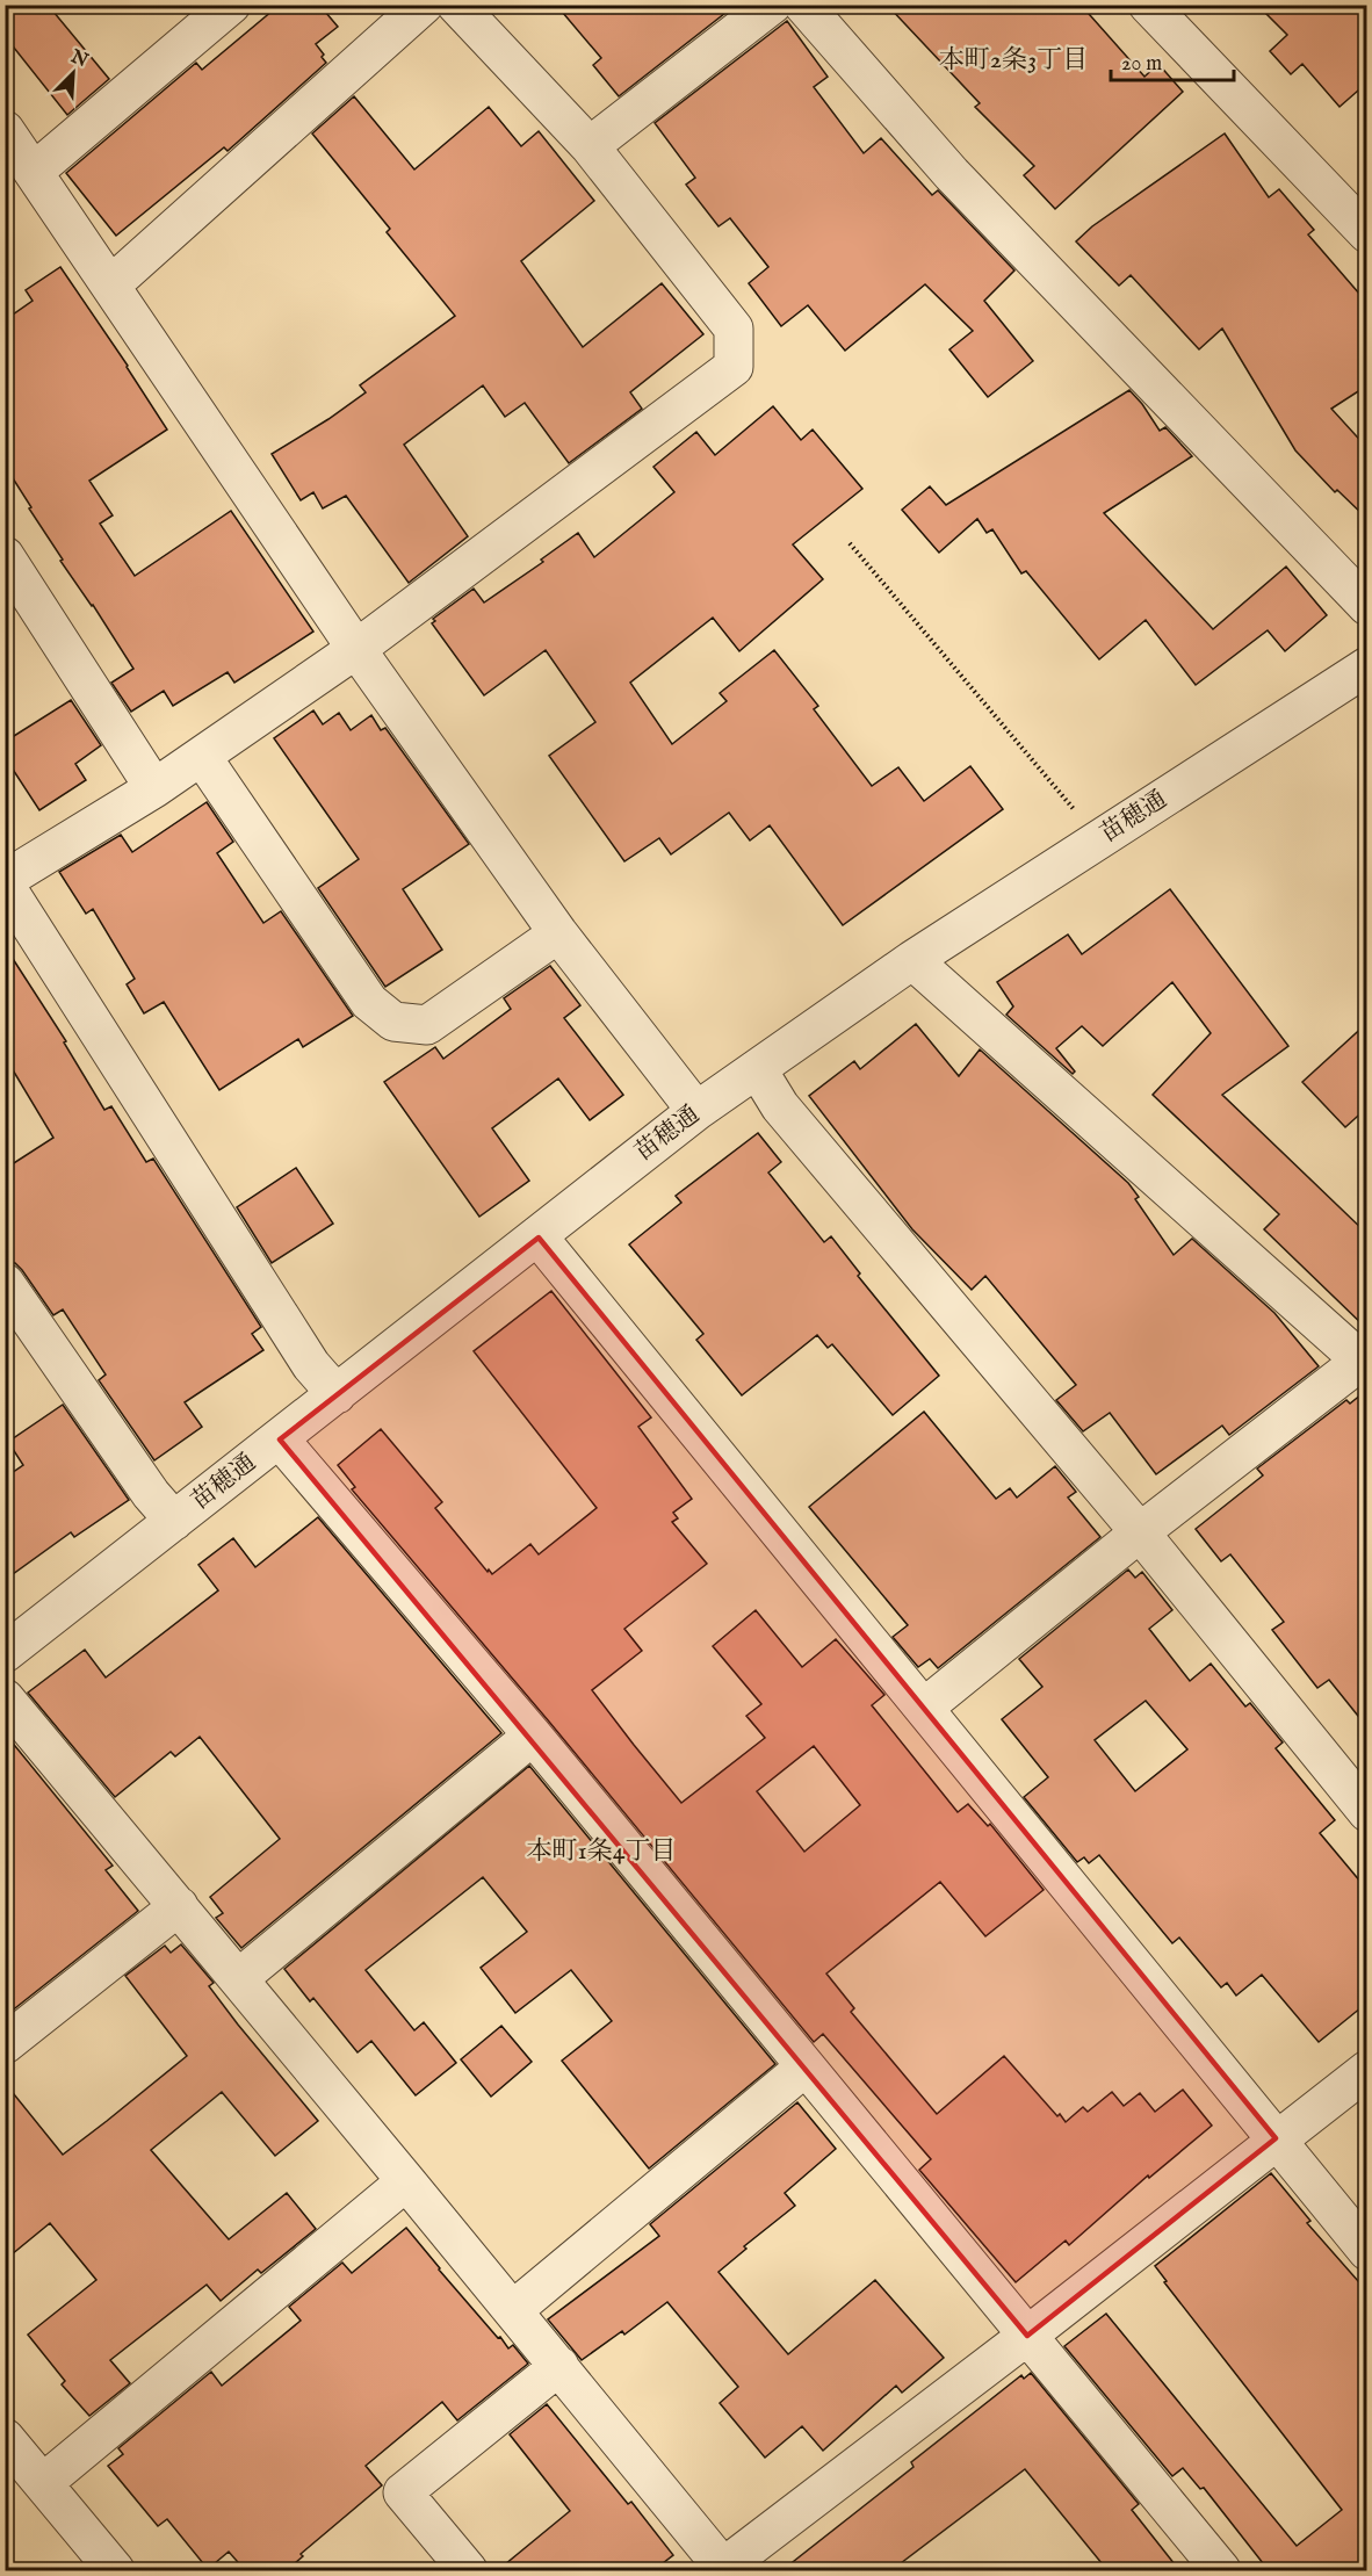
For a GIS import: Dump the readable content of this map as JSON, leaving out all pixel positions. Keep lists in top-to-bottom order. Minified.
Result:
{"streets":{"street":["苗穂通"]},"districts":["本町2条3丁目","本町1条4丁目"],"scale_bar":"20 m","north":"top right"}
